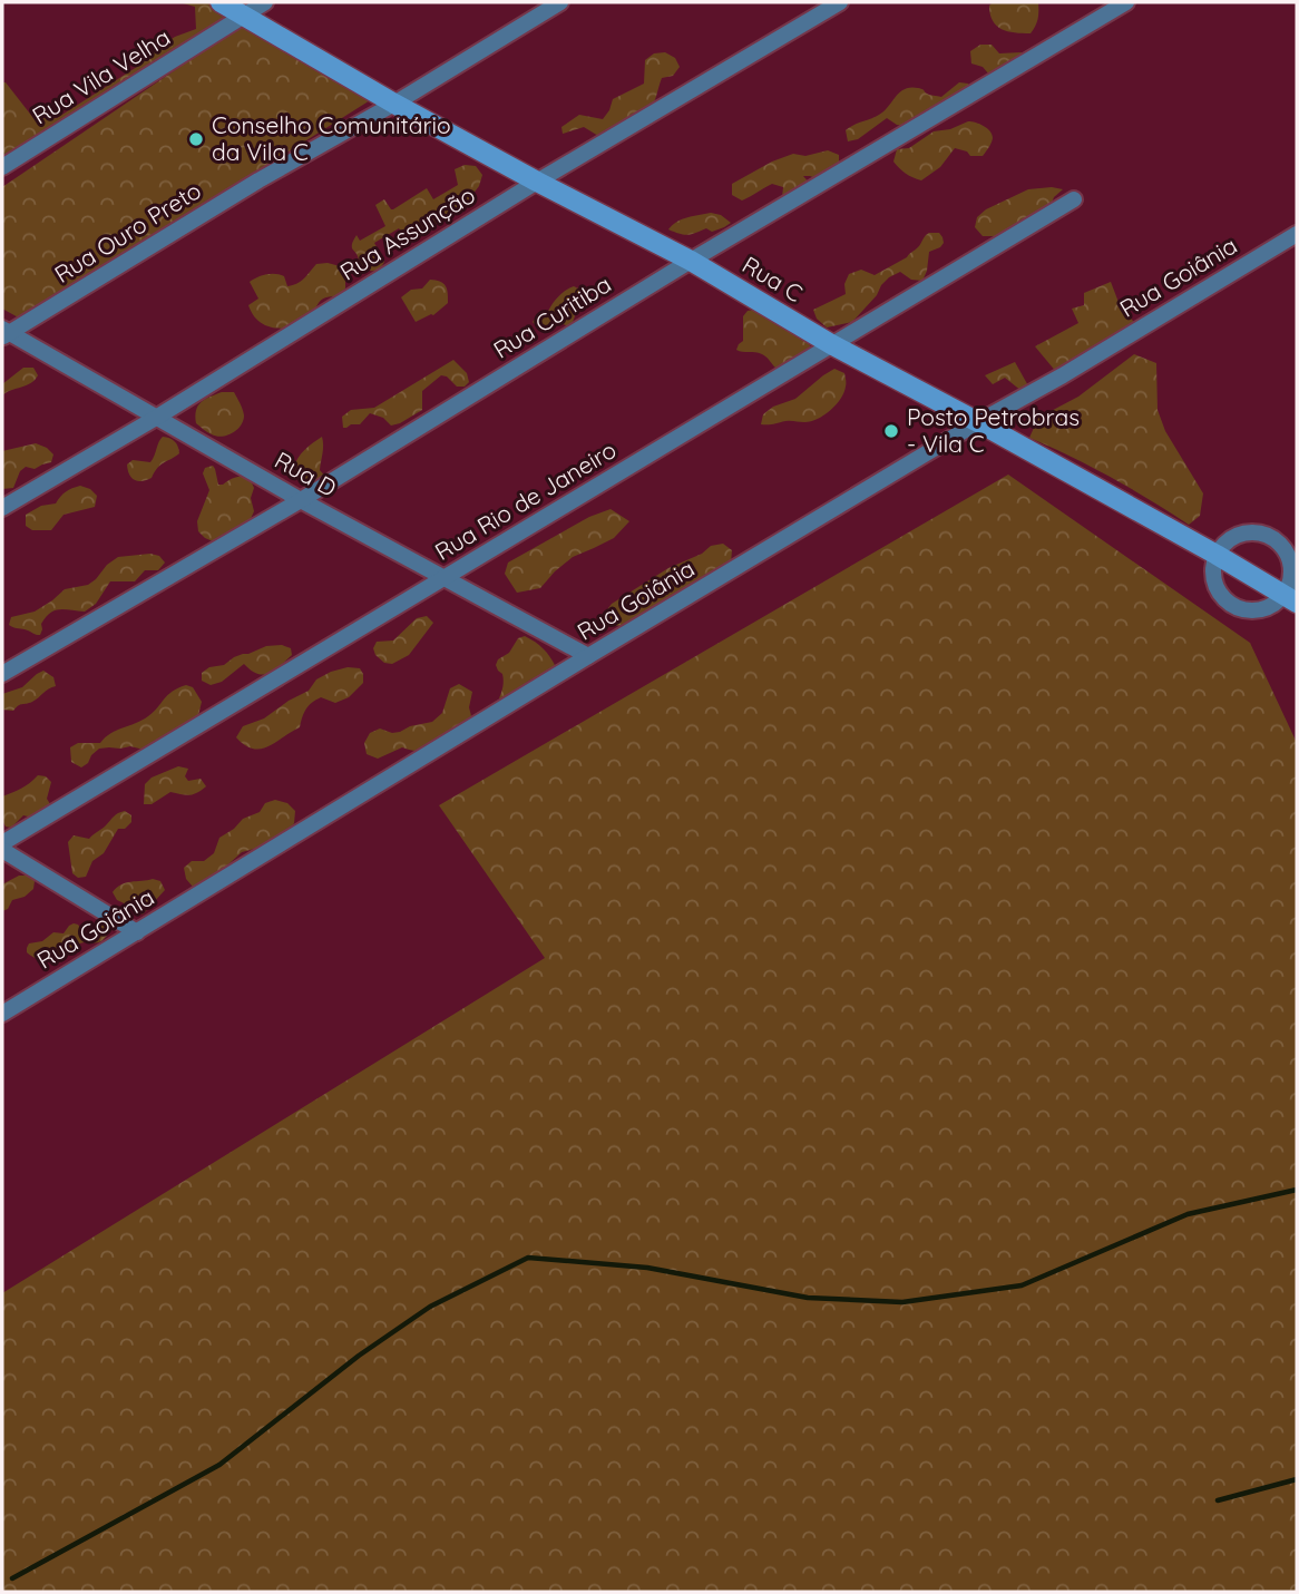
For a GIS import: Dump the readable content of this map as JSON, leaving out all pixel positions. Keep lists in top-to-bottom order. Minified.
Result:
{"streets":{"street":["Rua Vila Velha","Rua Ouro Preto","Rua Assunção","Rua Goiânia","Rua C","Rua Curitiba","Rua D","Rua Rio de Janeiro"]},"crossings":[["Rua Vila Velha","Rua C"],["Rua Ouro Preto","Rua C"],["Rua Ouro Preto","Rua D"],["Rua Assunção","Rua C"],["Rua Assunção","Rua D"],["Rua Goiânia","Rua C"],["Rua Goiânia","Rua D"],["Rua C","Rua Curitiba"],["Rua C","Rua Rio de Janeiro"],["Rua Curitiba","Rua D"],["Rua D","Rua Rio de Janeiro"]],"places":["Conselho Comunitário da Vila C","Posto Petrobras - Vila C"]}
